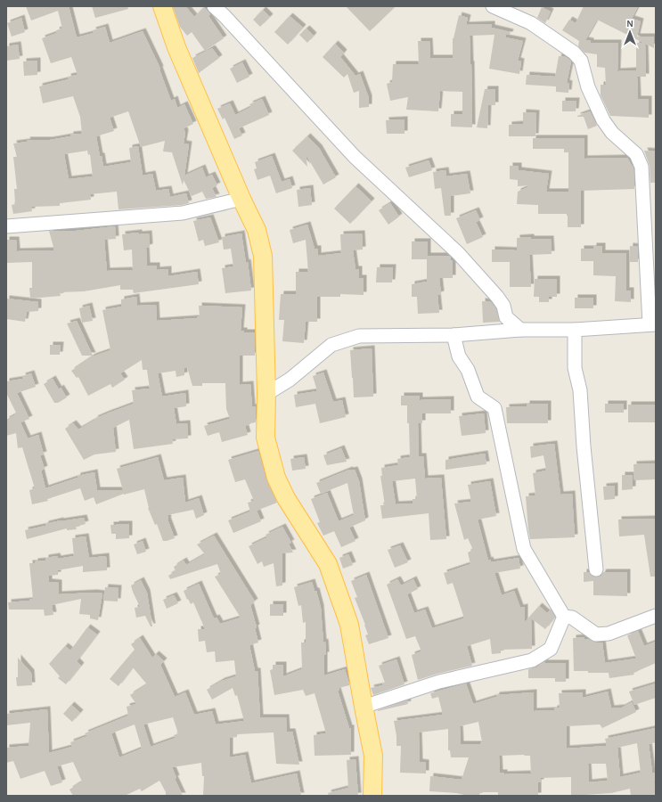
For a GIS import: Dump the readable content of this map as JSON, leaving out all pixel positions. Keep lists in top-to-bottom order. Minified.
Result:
{"north":"top"}
